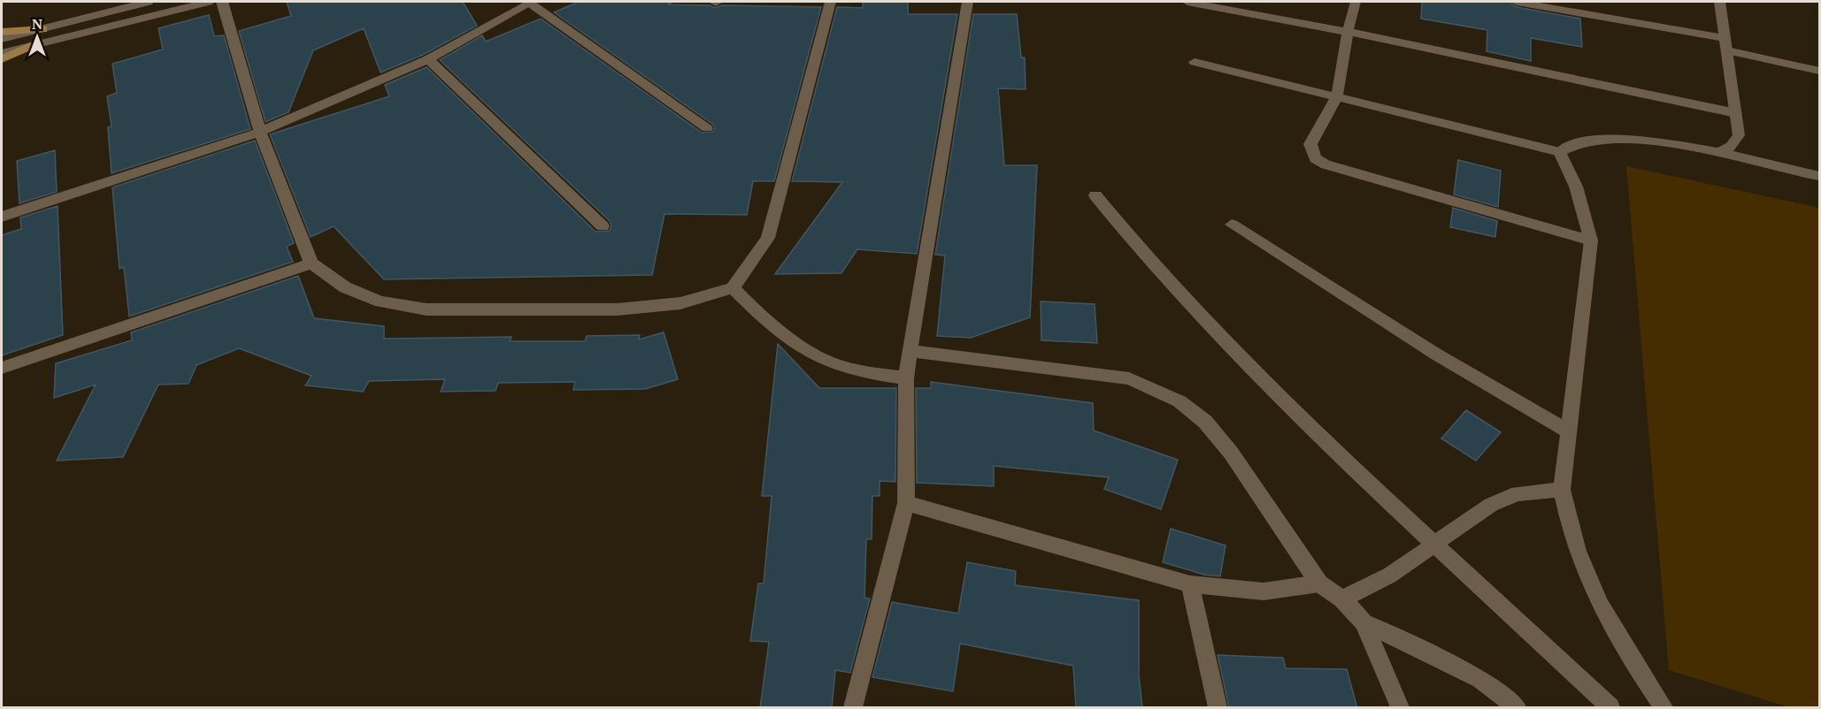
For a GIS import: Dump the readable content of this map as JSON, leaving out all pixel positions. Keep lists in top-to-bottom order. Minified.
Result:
{"north":"top"}
